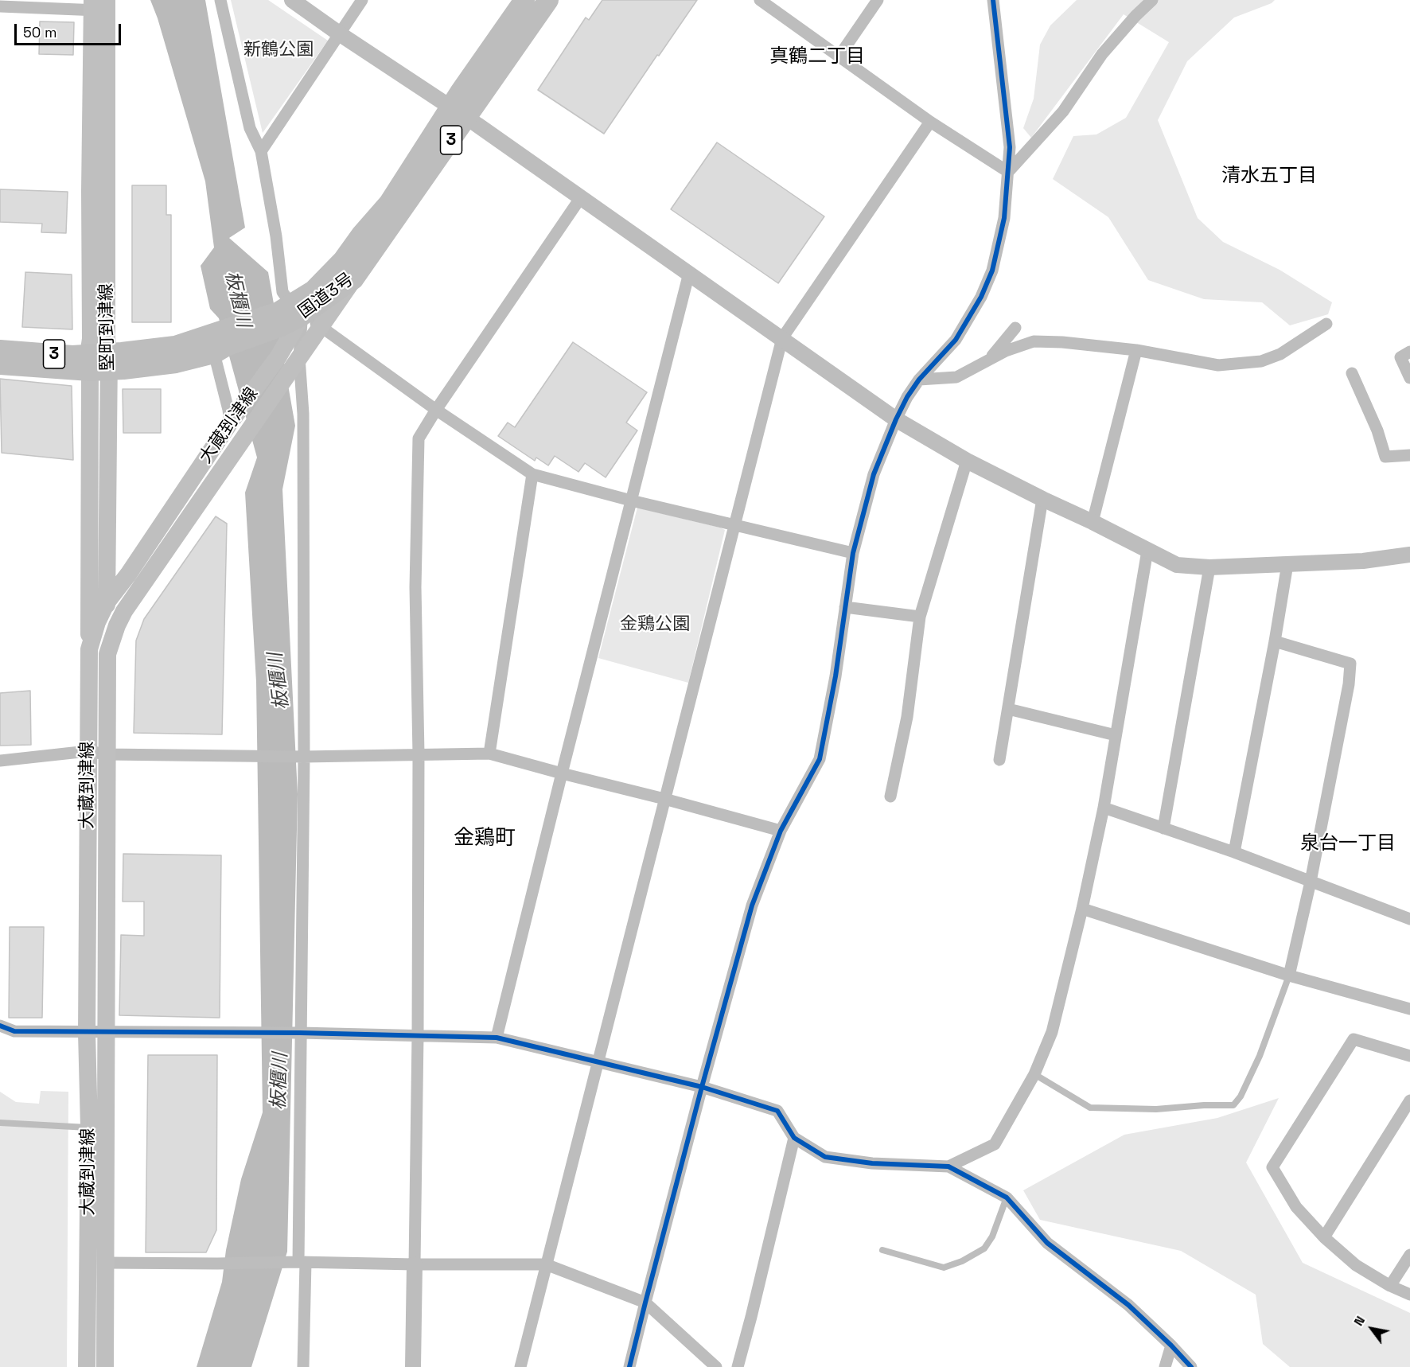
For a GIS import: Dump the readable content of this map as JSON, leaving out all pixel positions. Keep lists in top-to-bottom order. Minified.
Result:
{"streets":{"highway":["3","国道3号"],"main road":["堅町到津線","大蔵到津線"]},"crossings":[["国道3号","堅町到津線"],["国道3号","大蔵到津線"],["堅町到津線","大蔵到津線"]],"districts":["真鶴二丁目","清水五丁目","金鶏町","泉台一丁目"],"water":["板櫃川"],"parks":["新鶴公園","金鶏公園"],"scale_bar":"50 m","north":"top left"}
